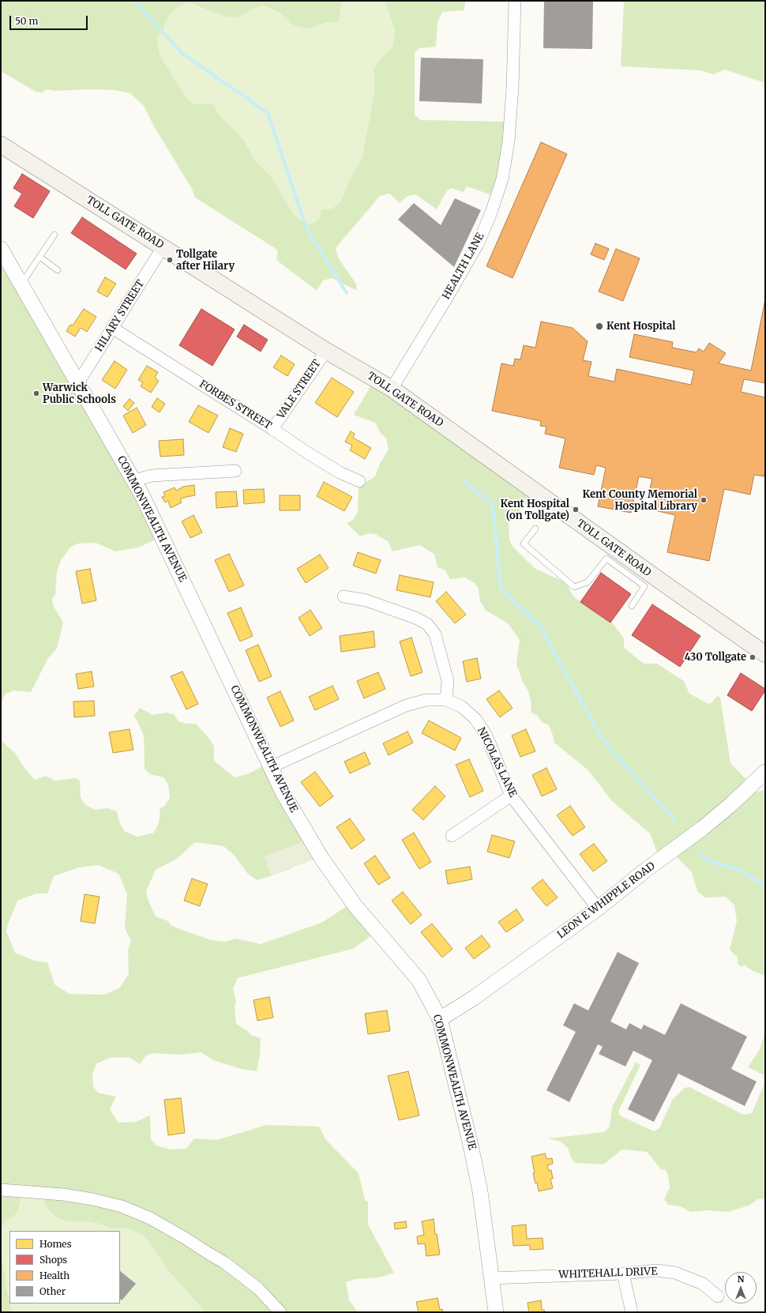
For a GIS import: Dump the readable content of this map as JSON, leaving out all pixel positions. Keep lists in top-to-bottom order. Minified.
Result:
{"streets":{"main road":["TOLL GATE ROAD"],"street":["HEALTH LANE","HILARY STREET","VALE STREET","FORBES STREET","COMMONWEALTH AVENUE","NICOLAS LANE","LEON E WHIPPLE ROAD","WHITEHALL DRIVE"]},"crossings":[["TOLL GATE ROAD","HEALTH LANE"],["TOLL GATE ROAD","HILARY STREET"],["TOLL GATE ROAD","VALE STREET"],["HILARY STREET","FORBES STREET"],["HILARY STREET","COMMONWEALTH AVENUE"],["VALE STREET","FORBES STREET"],["COMMONWEALTH AVENUE","NICOLAS LANE"],["COMMONWEALTH AVENUE","LEON E WHIPPLE ROAD"],["COMMONWEALTH AVENUE","WHITEHALL DRIVE"],["NICOLAS LANE","LEON E WHIPPLE ROAD"]],"places":["Tollgate after Hilary","Kent Hospital","Warwick Public Schools","Kent County Memorial Hospital Library","Kent Hospital (on Tollgate)","430 Tollgate"],"legend":["Homes","Shops","Health","Other"],"scale_bar":"50 m","north":"top"}
